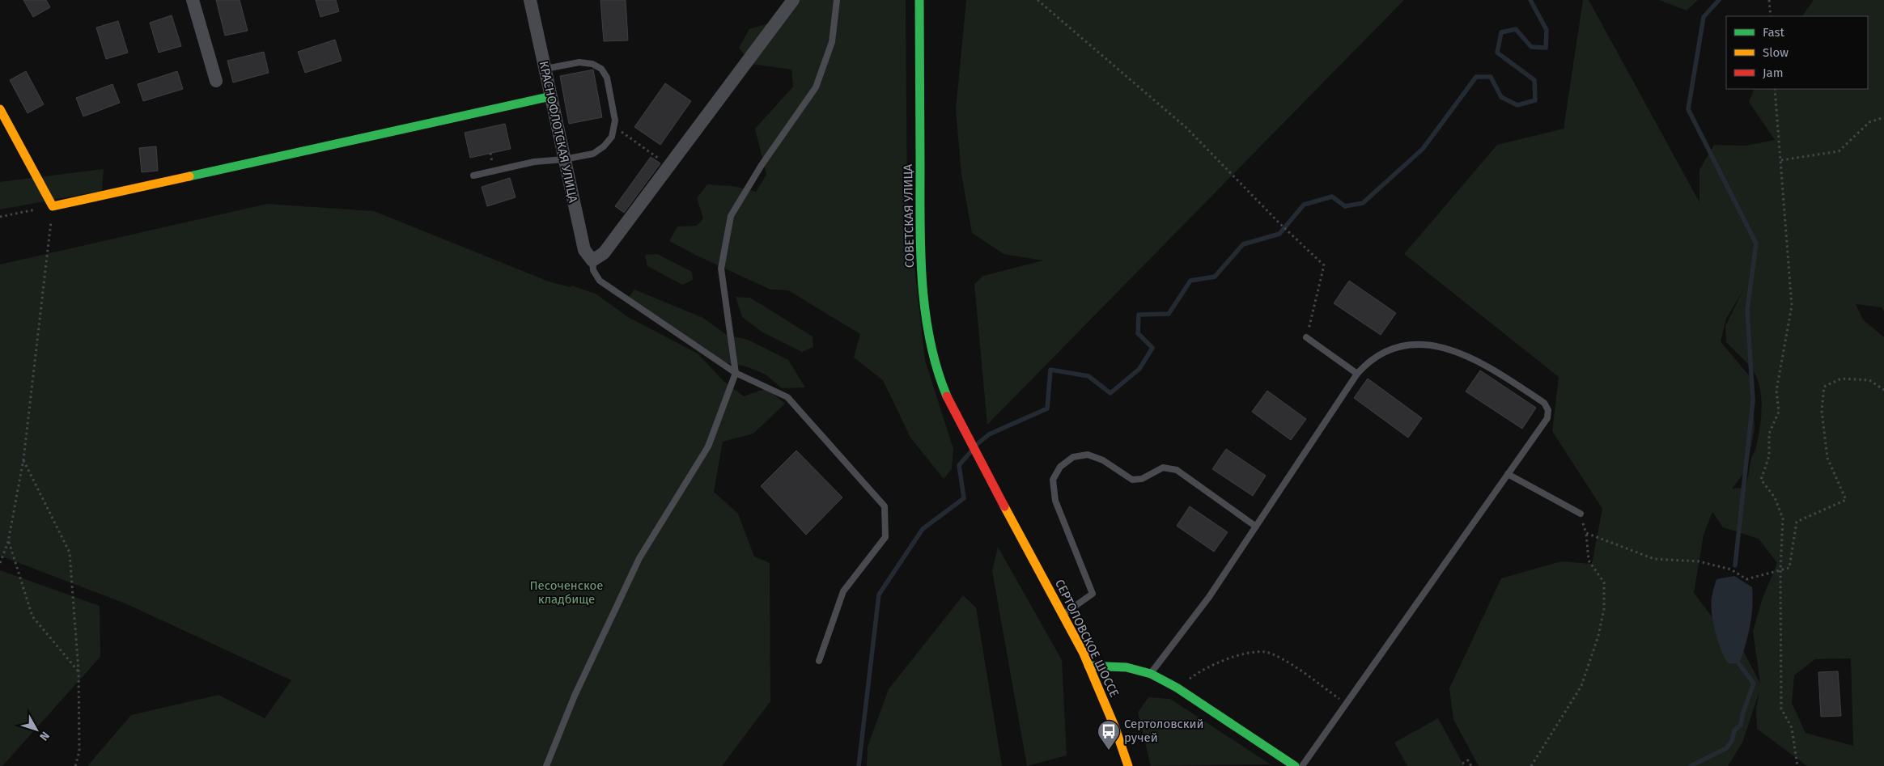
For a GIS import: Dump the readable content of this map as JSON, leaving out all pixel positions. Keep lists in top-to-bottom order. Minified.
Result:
{"streets":{"street":["КРАСНОФЛОТСКАЯ УЛИЦА","СОВЕТСКАЯ УЛИЦА","СЕРТОЛОВСКОЕ ШОССЕ"]},"crossings":[["СОВЕТСКАЯ УЛИЦА","СЕРТОЛОВСКОЕ ШОССЕ"]],"parks":["Песоченское кладбище"],"places":{"bus stop":["Сертоловский ручей"]},"legend":["Fast","Slow","Jam"],"north":"bottom right"}
